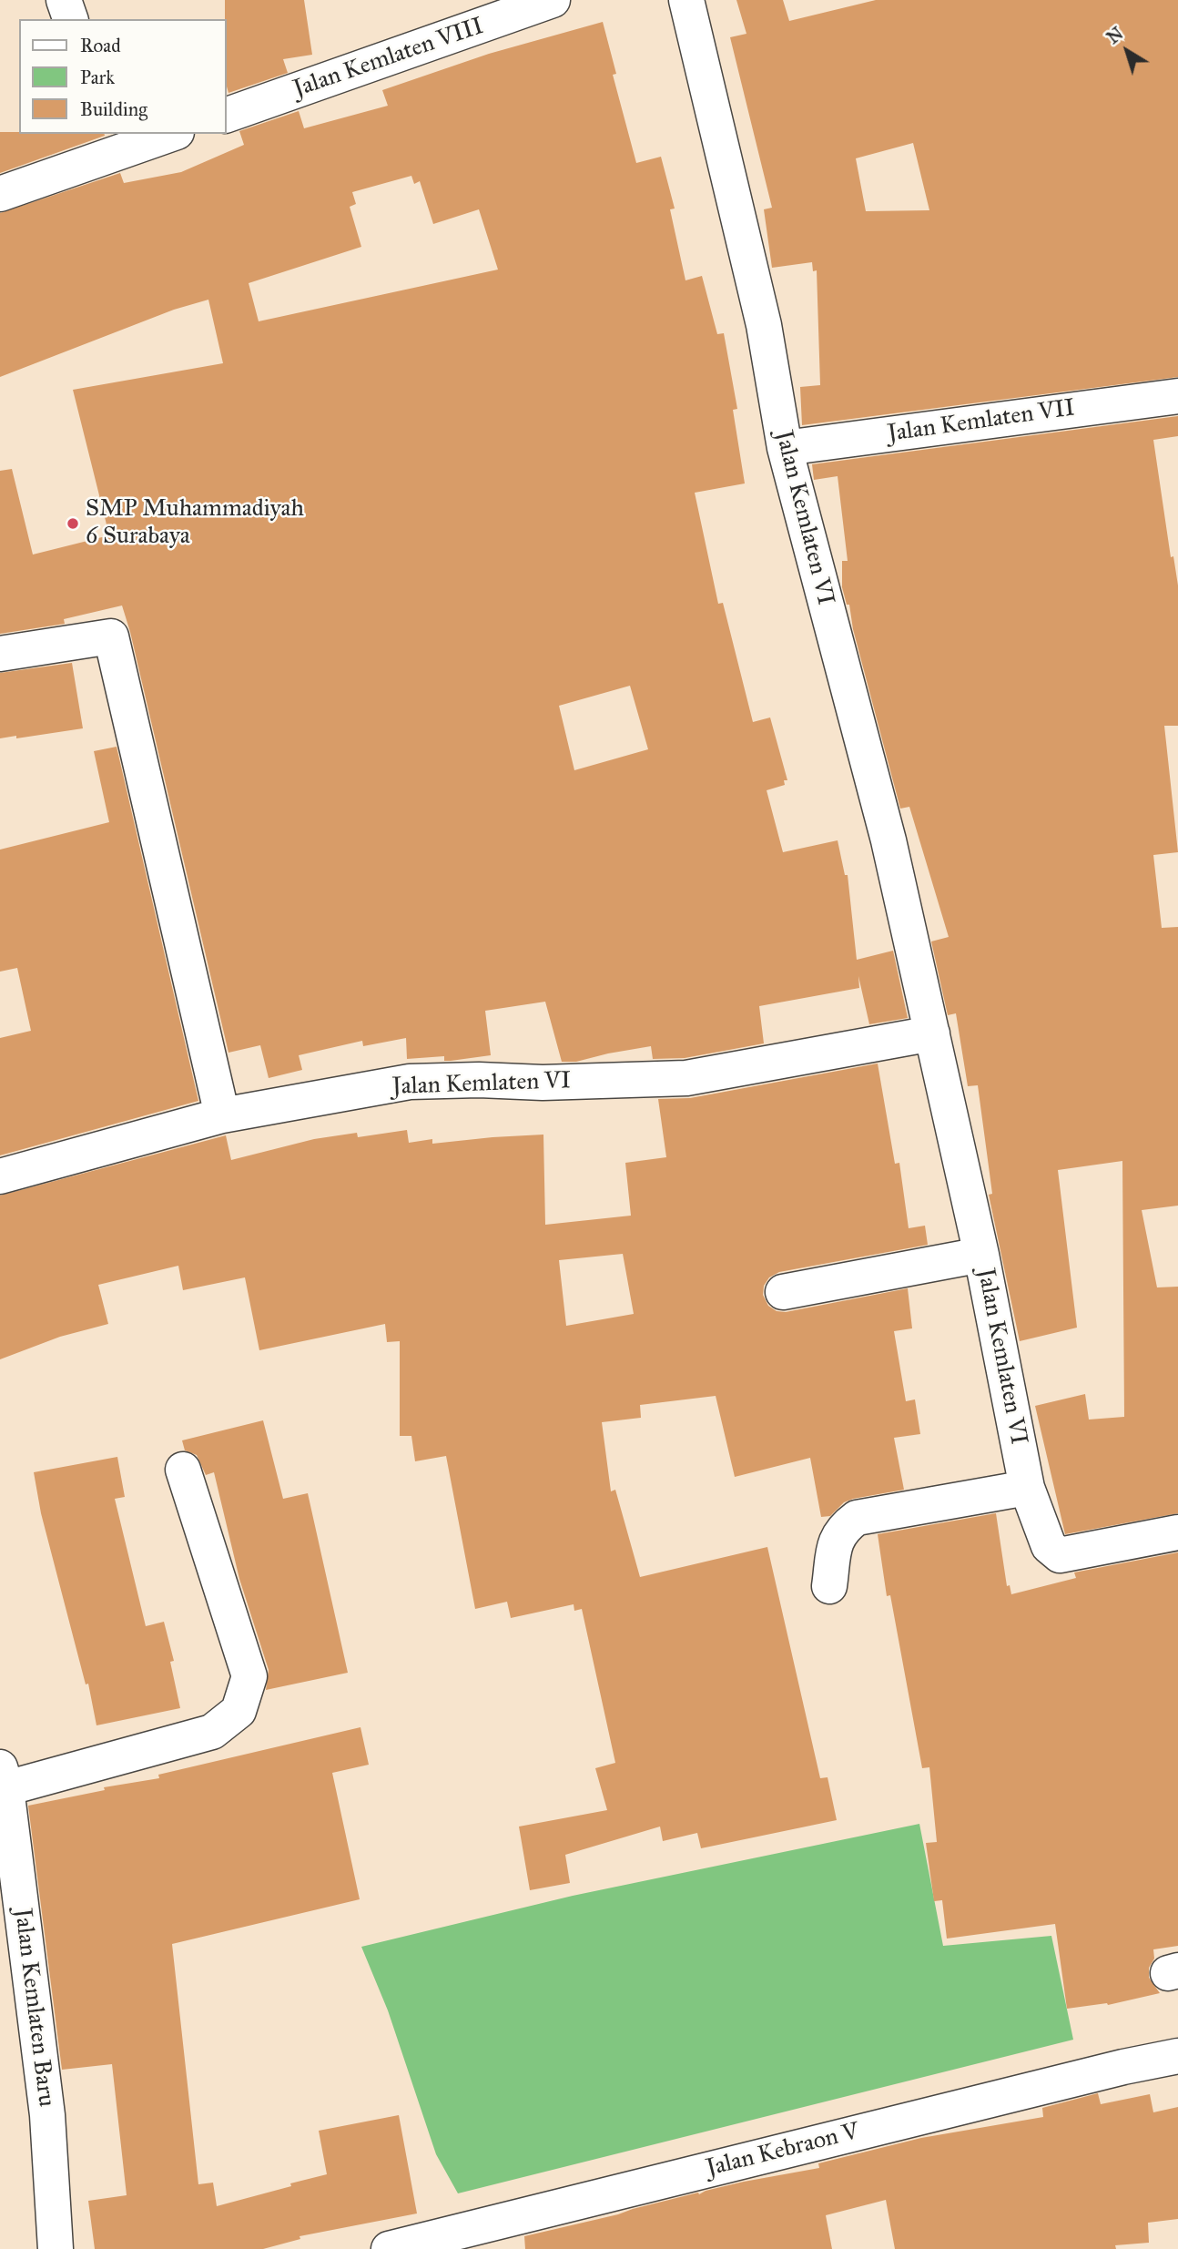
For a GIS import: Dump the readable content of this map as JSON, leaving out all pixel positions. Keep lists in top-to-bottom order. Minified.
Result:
{"streets":{"street":["Jalan Kemlaten VIII","Jalan Kemlaten VII","Jalan Kemlaten VI","Jalan Kemlaten Baru","Jalan Kebraon V"]},"crossings":[["Jalan Kemlaten VII","Jalan Kemlaten VI"]],"places":["SMP Muhammadiyah 6 Surabaya"],"legend":["Road","Park","Building"],"north":"top left"}
